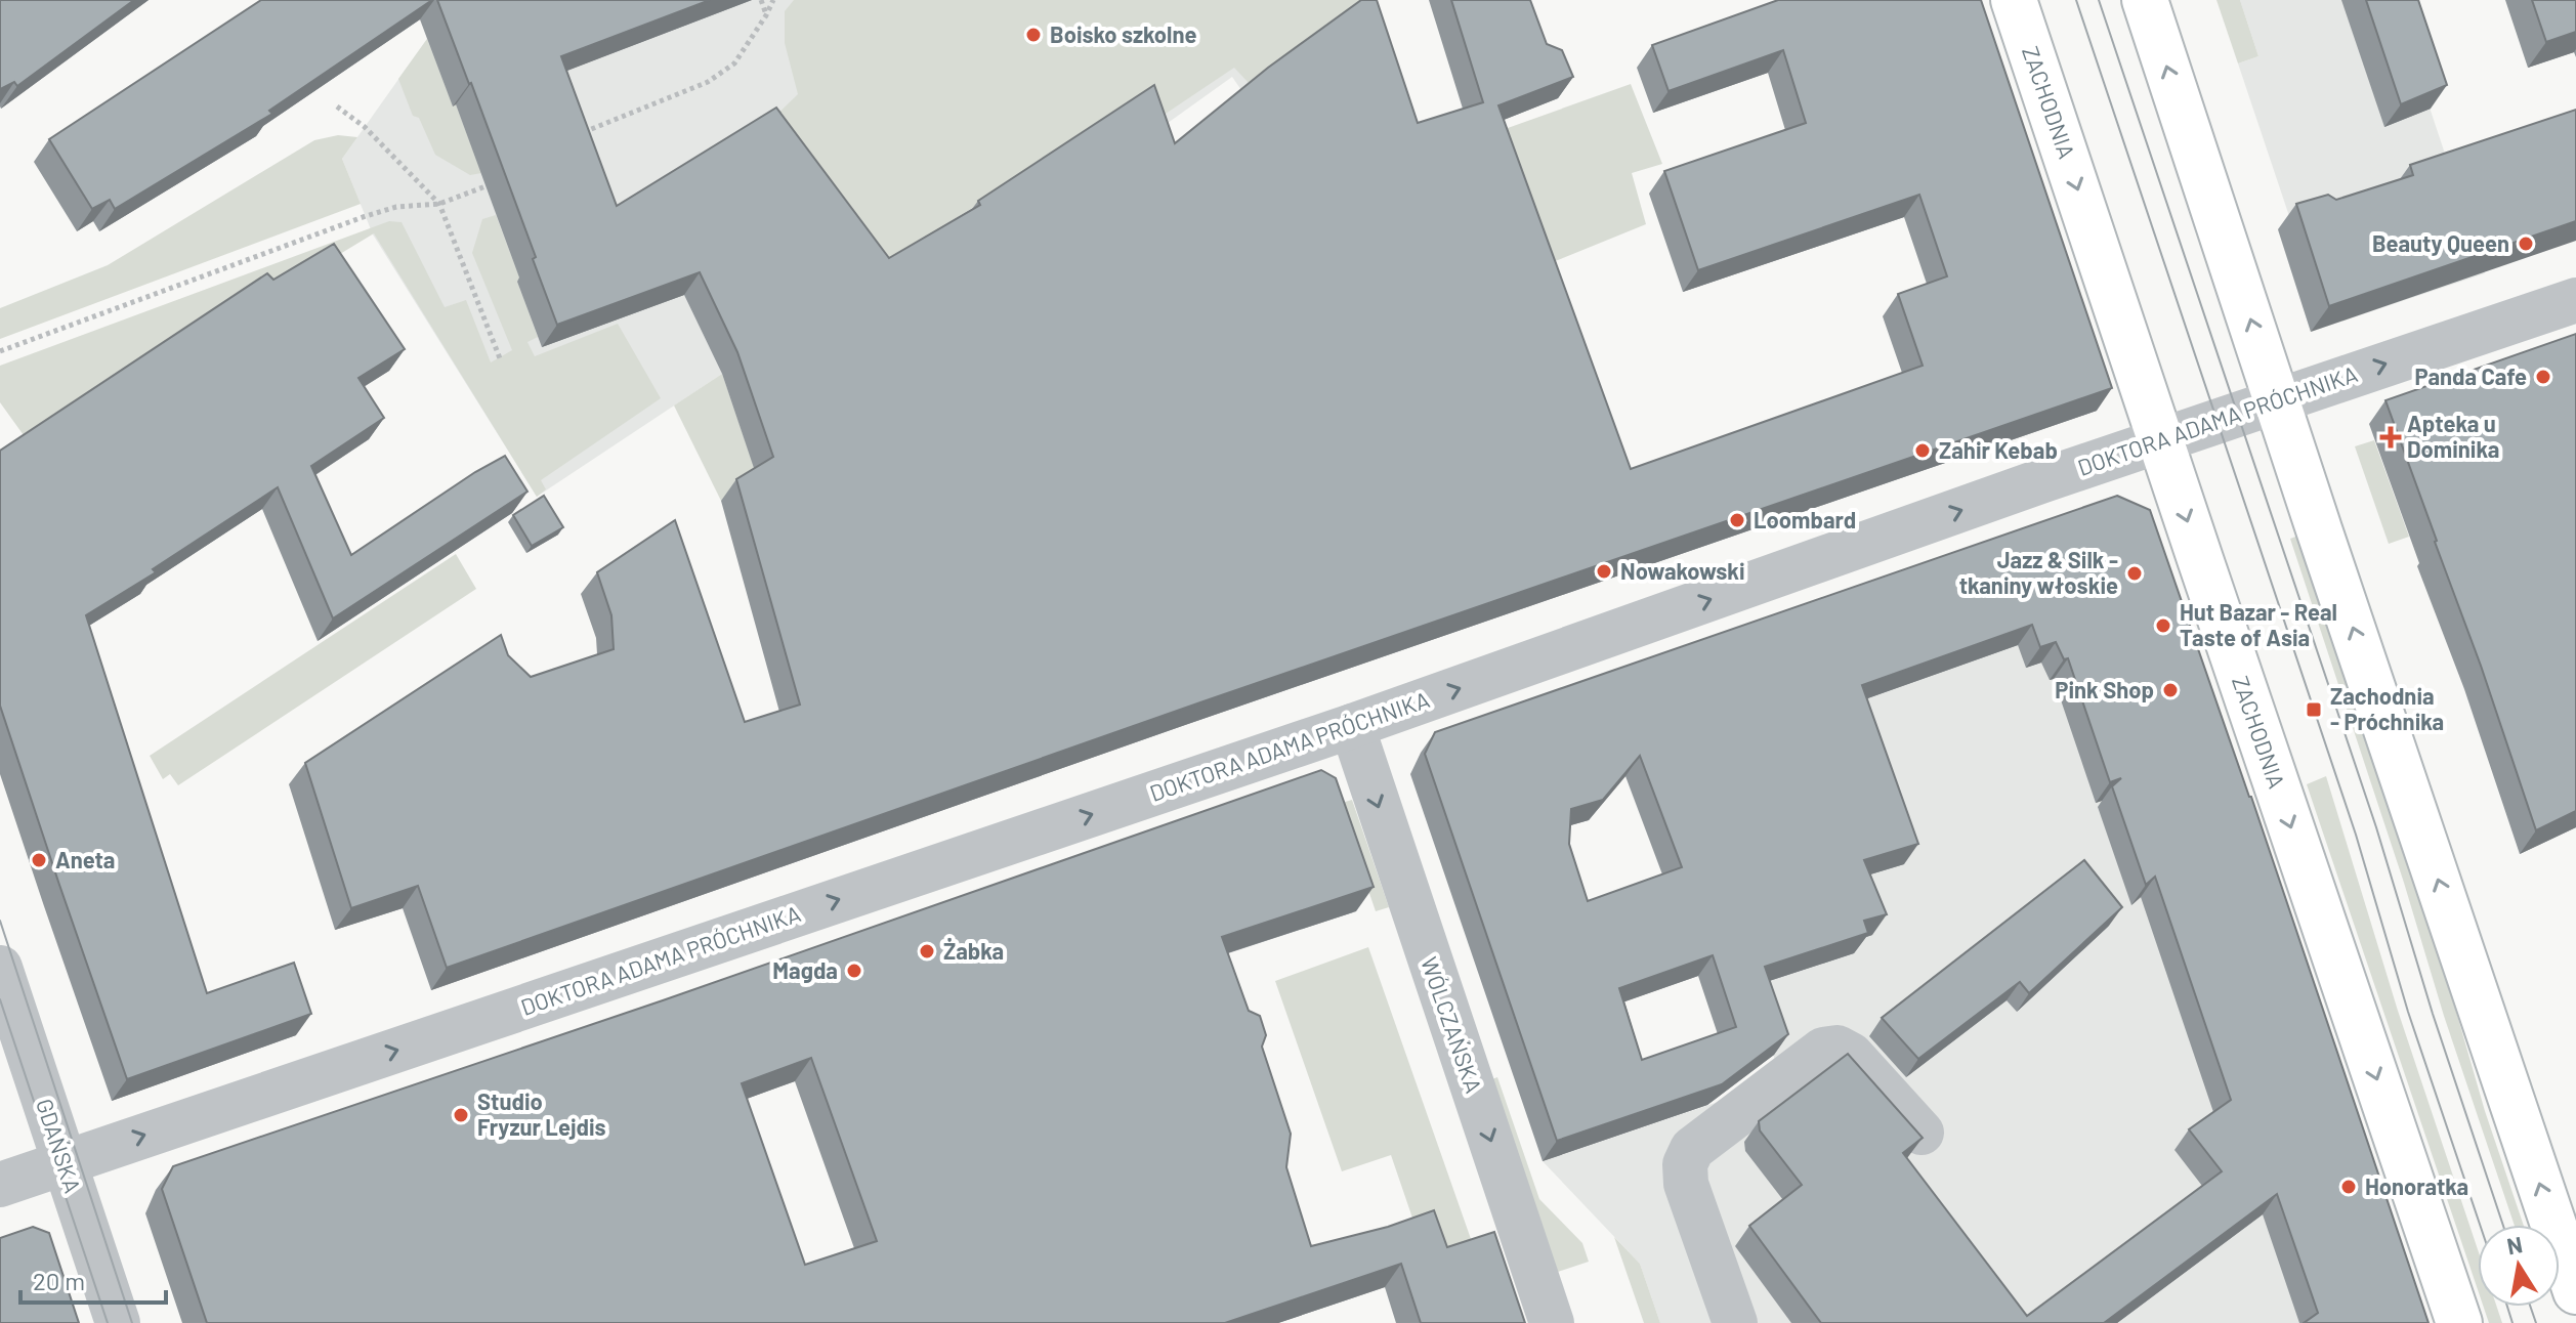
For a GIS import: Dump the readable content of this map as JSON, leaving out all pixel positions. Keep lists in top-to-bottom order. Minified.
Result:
{"streets":{"main road":["ZACHODNIA"],"street":["DOKTORA ADAMA PRÓCHNIKA","WÓLCZAŃSKA","GDAŃSKA"]},"crossings":[["ZACHODNIA","DOKTORA ADAMA PRÓCHNIKA"],["DOKTORA ADAMA PRÓCHNIKA","WÓLCZAŃSKA"],["DOKTORA ADAMA PRÓCHNIKA","GDAŃSKA"]],"one_way":["DOKTORA ADAMA PRÓCHNIKA","WÓLCZAŃSKA"],"places":{"other":["Boisko szkolne","Beauty Queen","Panda Cafe","Zahir Kebab","Loombard","Nowakowski","Jazz & Silk - tkaniny włoskie","Hut Bazar - Real Taste of Asia","Pink Shop","Aneta","Żabka","Magda","Studio Fryzur Lejdis","Honoratka"],"health":["Apteka u Dominika"],"transit":["Zachodnia - Próchnika"]},"scale_bar":"20 m","north":"top"}
